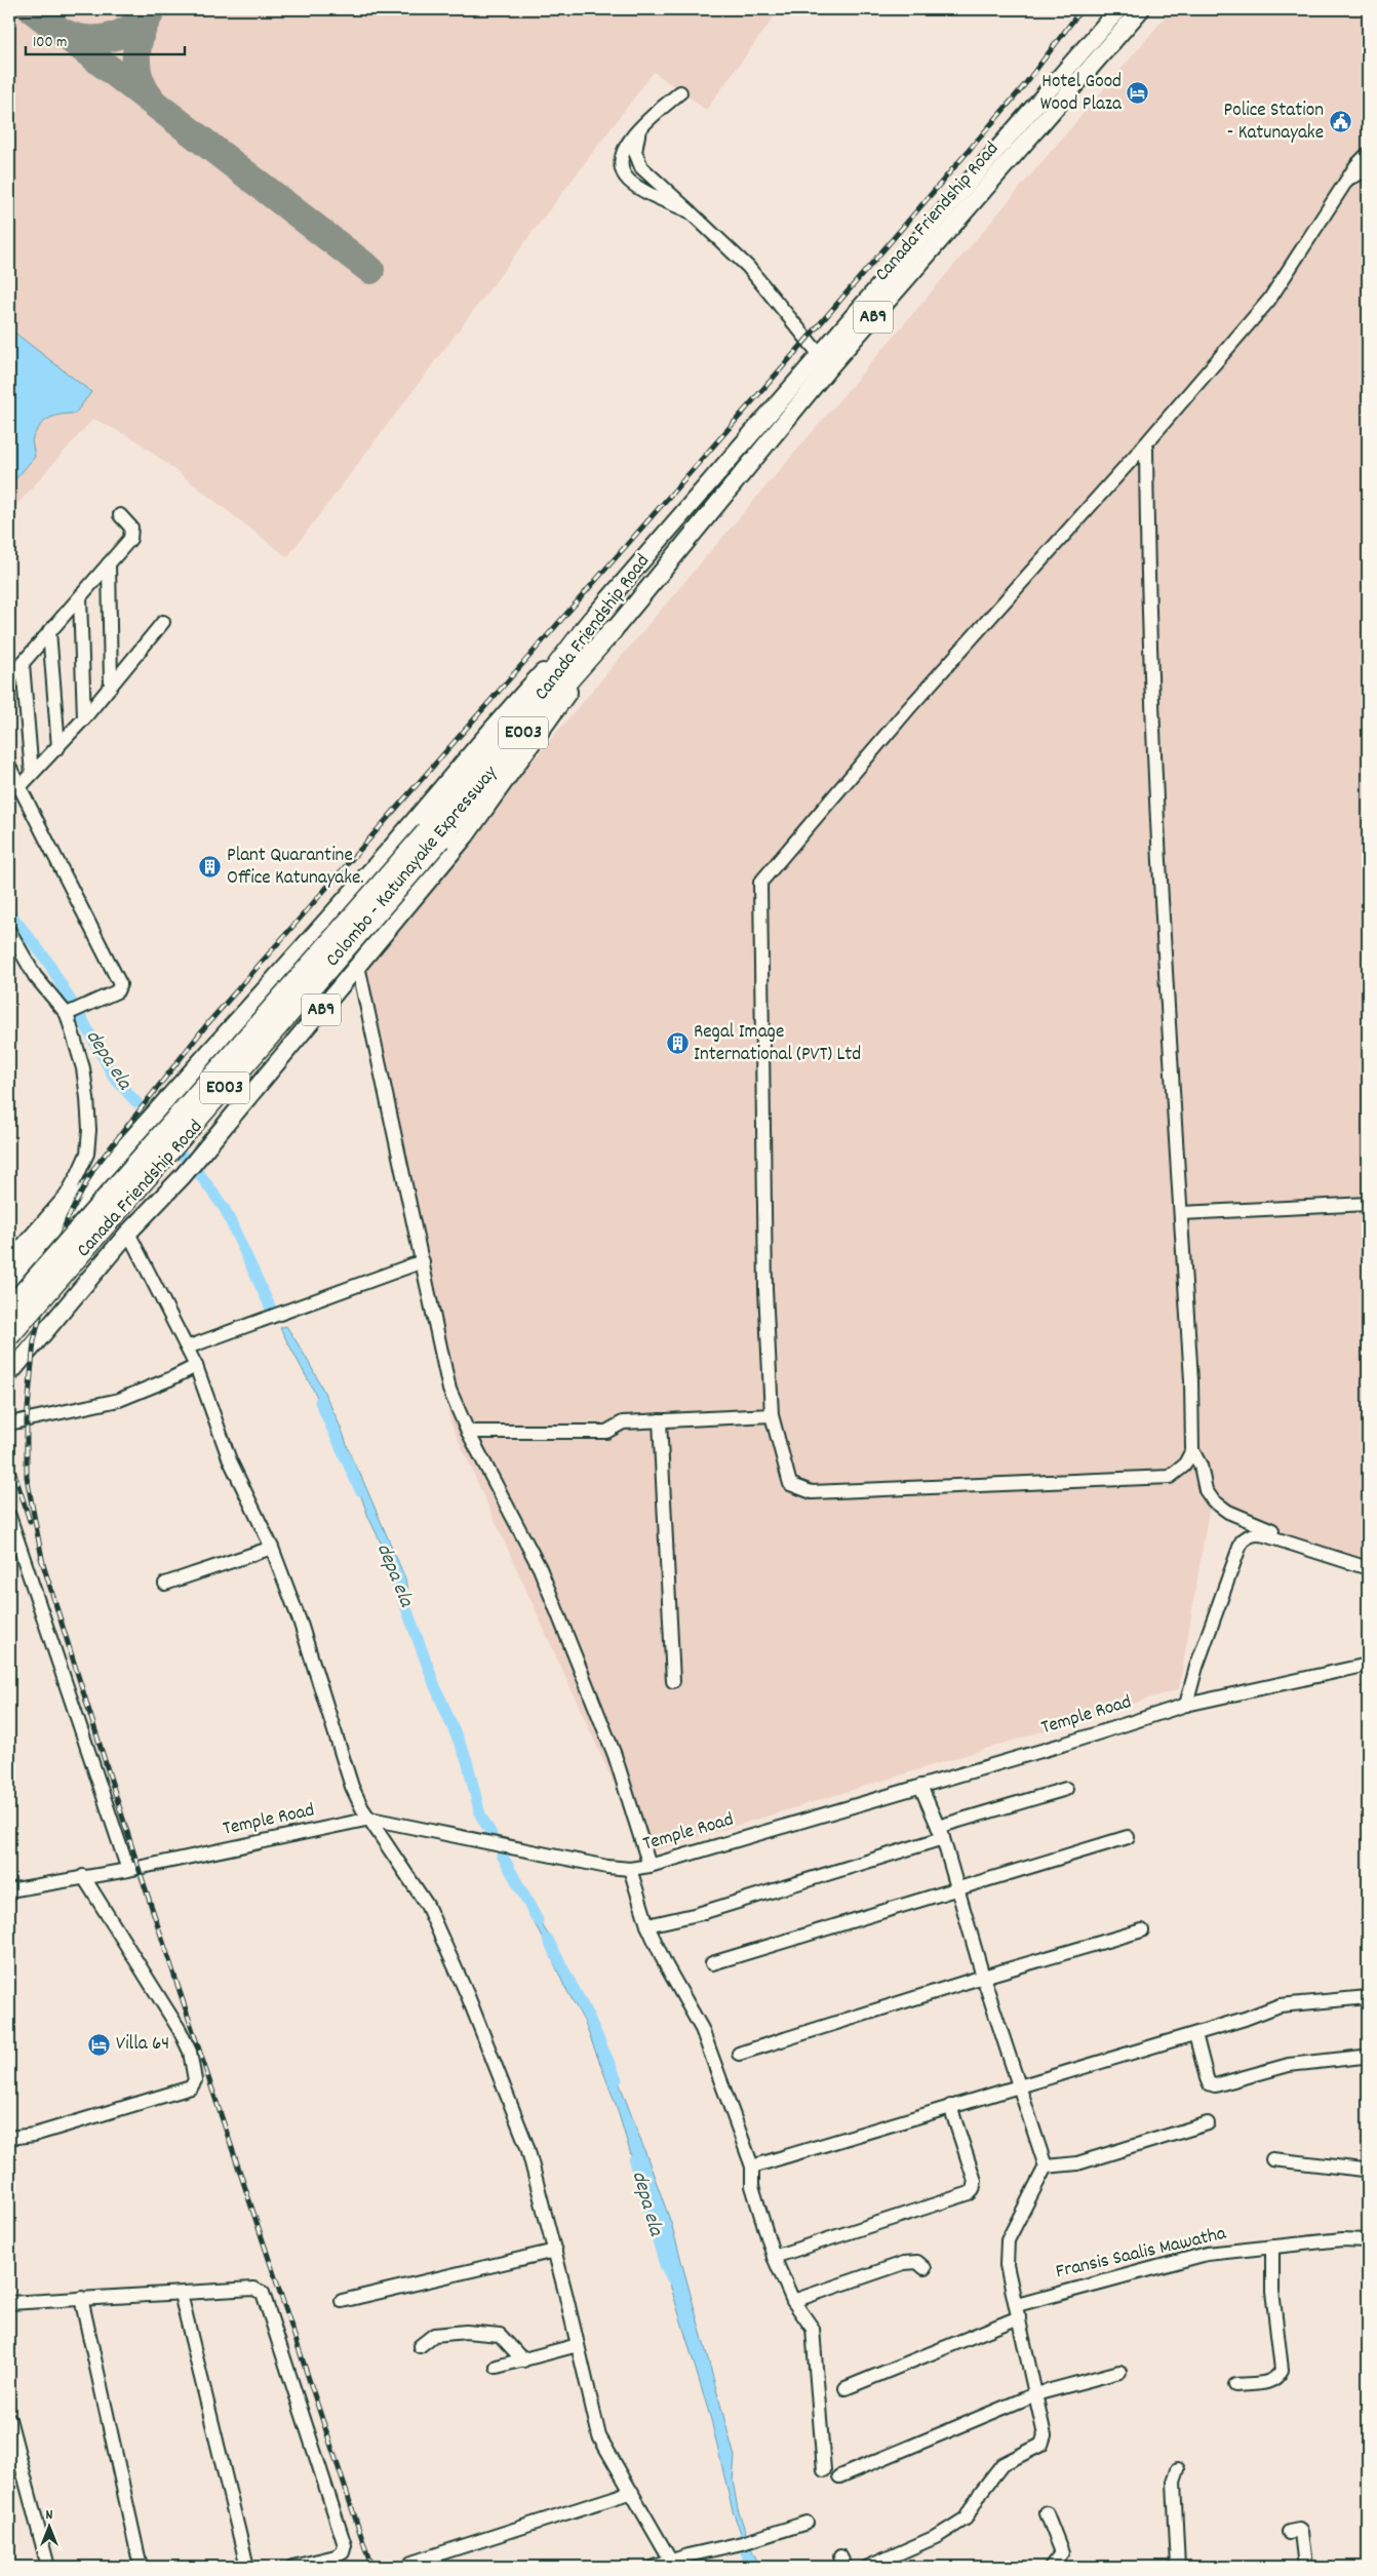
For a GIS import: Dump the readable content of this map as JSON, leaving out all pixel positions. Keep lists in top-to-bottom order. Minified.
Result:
{"streets":{"highway":["E003","Colombo - Katunayake Expressway"],"main road":["Canada Friendship Road","AB9"],"street":["Temple Road","Fransis Saalis Mawatha"]},"crossings":[["Canada Friendship Road","Colombo - Katunayake Expressway"]],"water":["depa ela"],"places":{"hotel":["Hotel Good Wood Plaza","Villa 64"],"public building":["Police Station - Katunayake"],"building":["Plant Quarantine Office Katunayake.","Regal Image International (PVT) Ltd"]},"scale_bar":"100 m","north":"top"}
